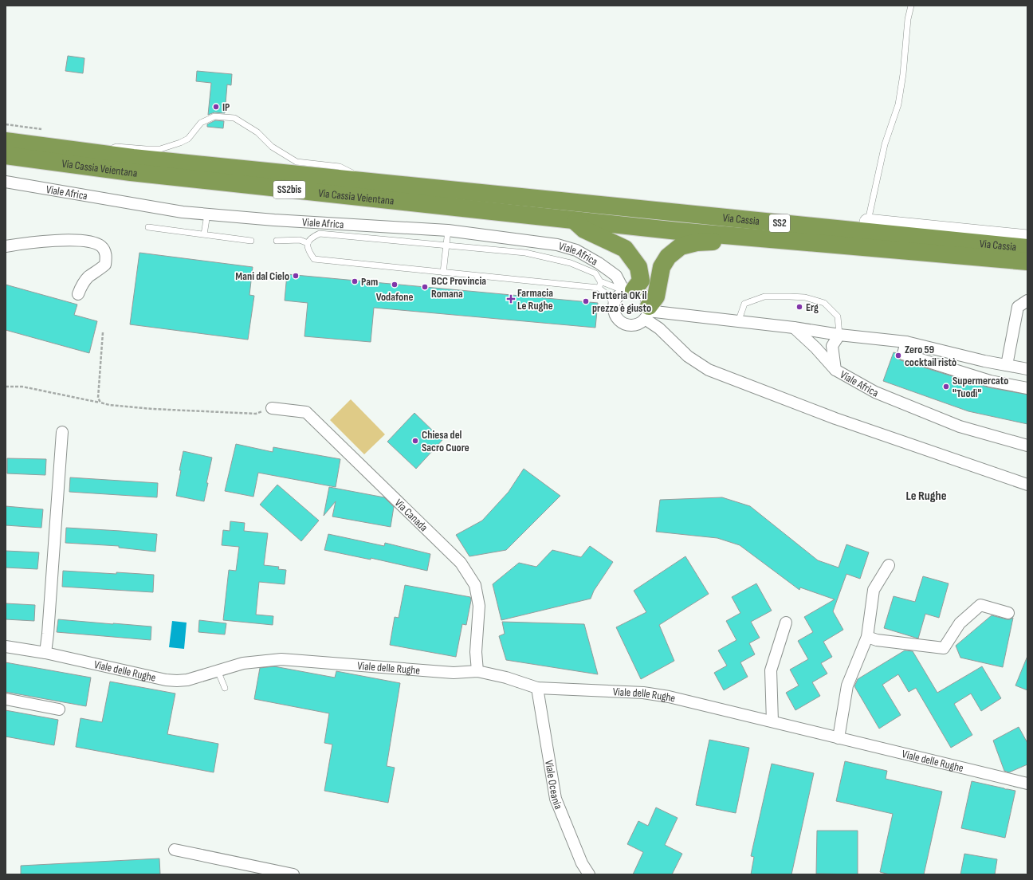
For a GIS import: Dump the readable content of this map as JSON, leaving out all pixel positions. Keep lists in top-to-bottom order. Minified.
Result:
{"streets":{"highway":["Via Cassia Veientana","SS2bis","Via Cassia","SS2"],"street":["Viale Africa","Via Canada","Viale delle Rughe","Viale Oceania"]},"crossings":[["Via Cassia Veientana","Via Cassia"],["Via Canada","Viale delle Rughe"],["Viale delle Rughe","Viale Oceania"]],"districts":["Le Rughe"],"places":{"other":["IP","Mani dal Cielo","Pam","Vodafone","BCC Provincia Romana","Frutteria OK il prezzo è giusto","Erg","Zero 59 cocktail ristò","Supermercato \"Tuodì\"","Chiesa del Sacro Cuore"],"health":["Farmacia Le Rughe"]}}
